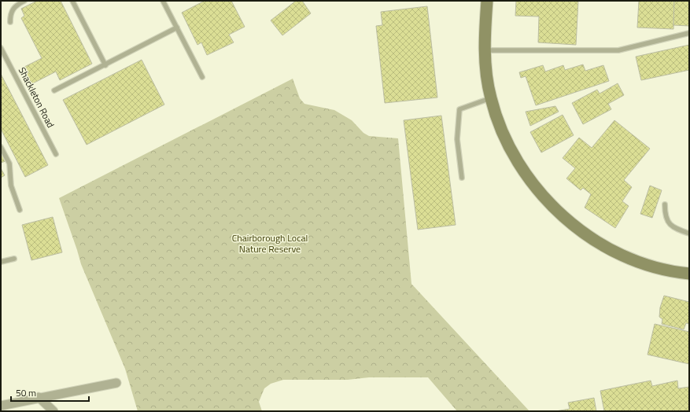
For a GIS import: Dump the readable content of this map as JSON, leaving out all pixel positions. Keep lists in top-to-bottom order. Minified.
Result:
{"streets":{"lane":["Shackleton Road"]},"parks":["Chairborough Local Nature Reserve"],"scale_bar":"50 m"}
